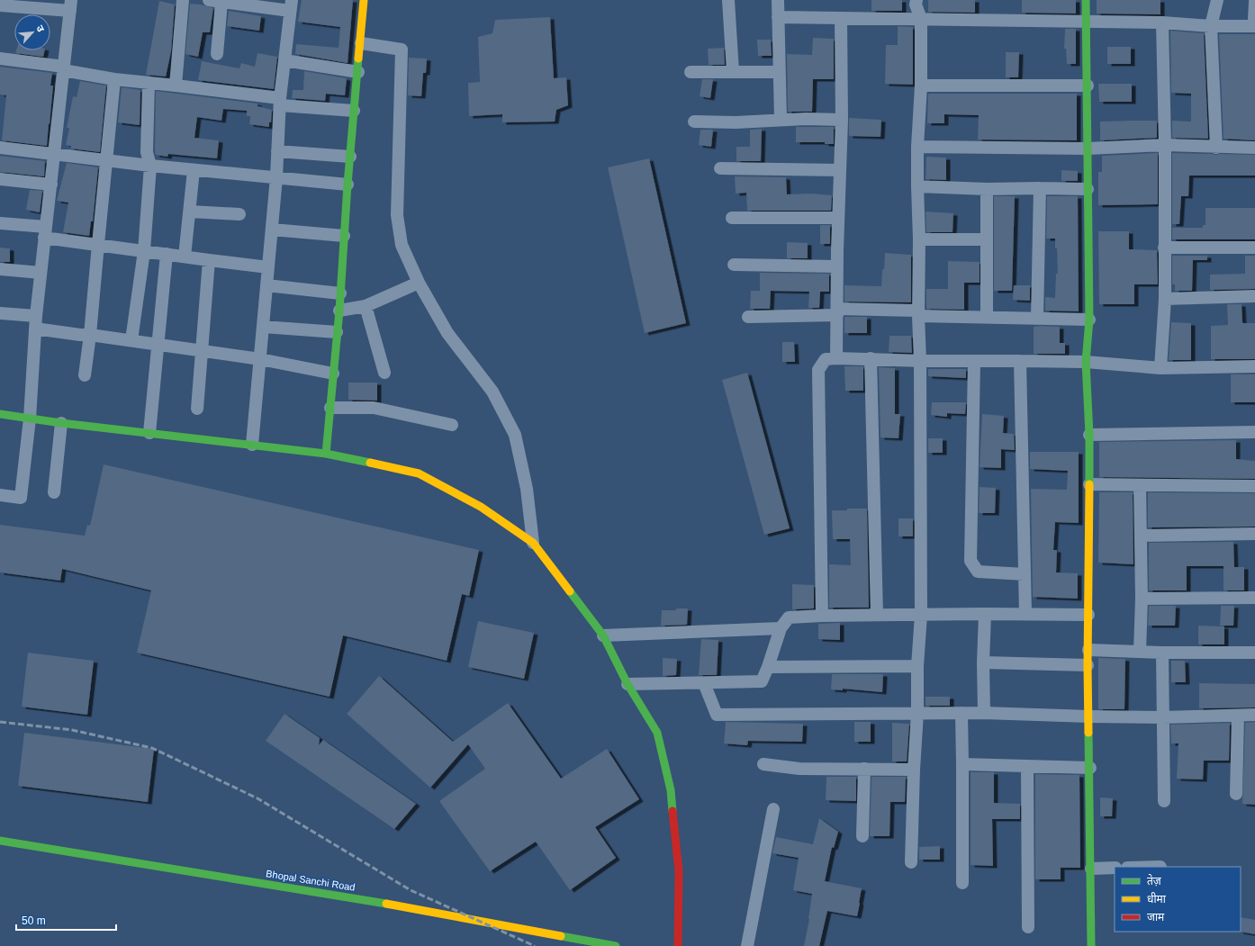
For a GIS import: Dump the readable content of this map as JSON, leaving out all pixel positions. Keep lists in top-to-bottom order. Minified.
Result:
{"streets":{"street":["Bhopal Sanchi Road"]},"legend":["तेज़","धीमा","जाम"],"scale_bar":"50 m","north":"top right"}
